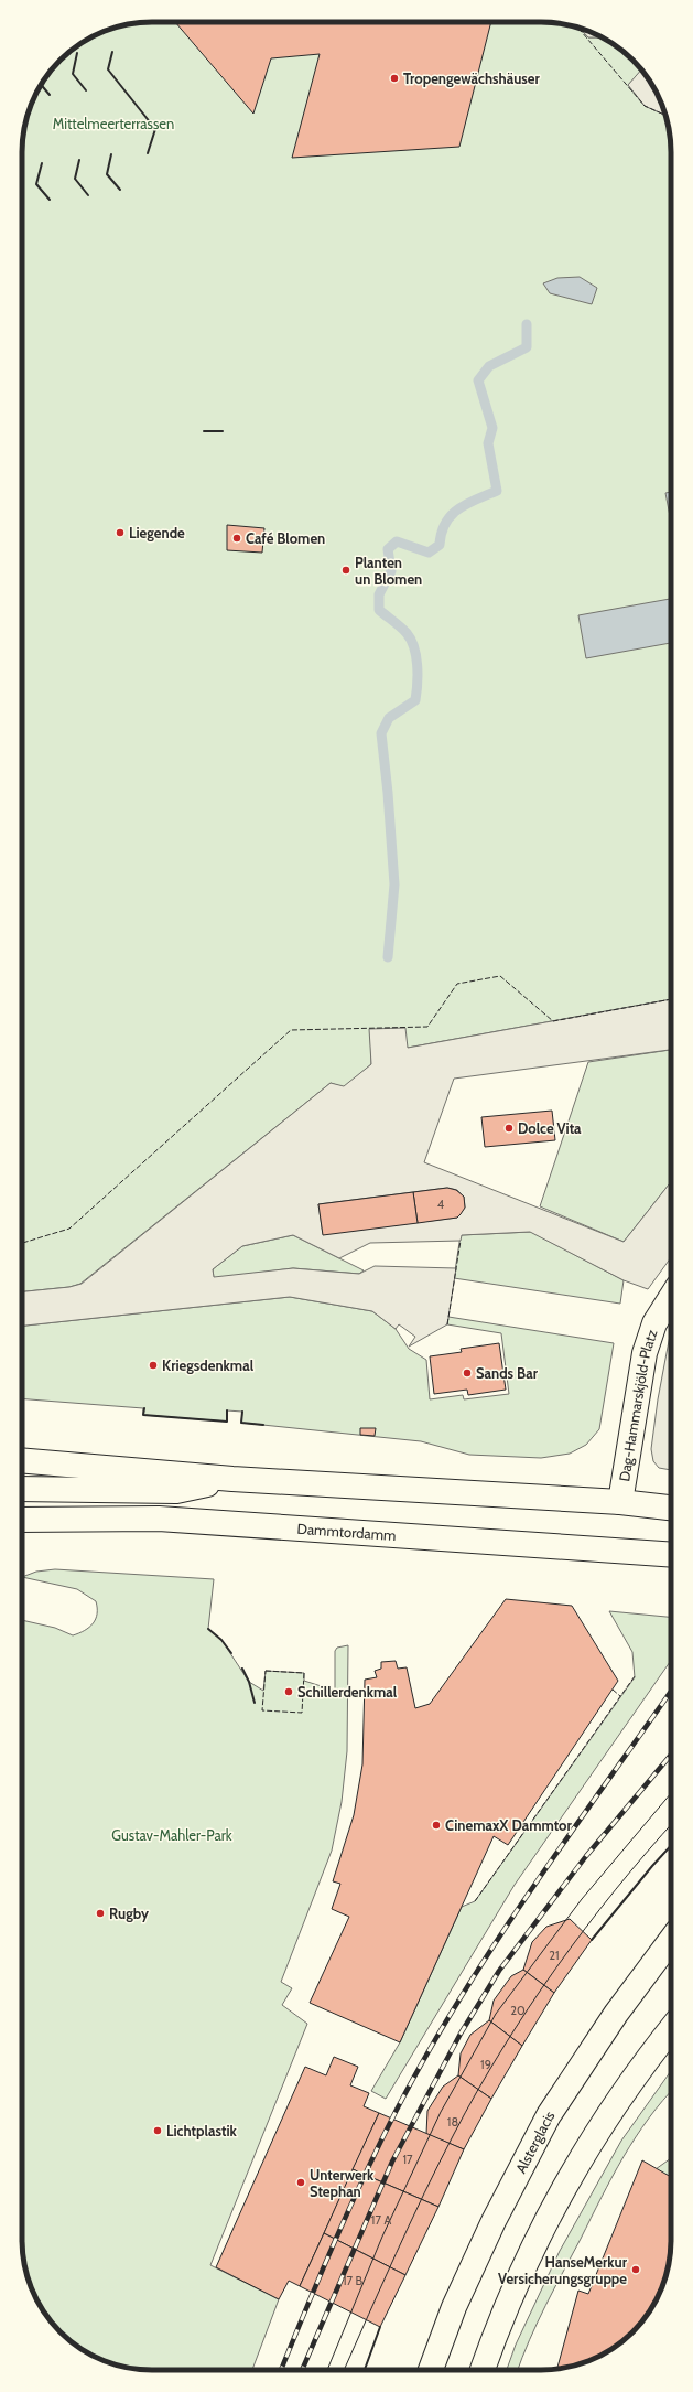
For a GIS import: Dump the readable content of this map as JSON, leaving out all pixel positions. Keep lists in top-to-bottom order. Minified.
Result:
{"streets":{"street":["Dag-Hammarskjöld-Platz","Dammtordamm","Alsterglacis"]},"parks":["Mittelmeerterrassen","Gustav-Mahler-Park"],"places":["Tropengewächshäuser","Liegende","Café Blomen","Planten un Blomen","Dolce Vita","Kriegsdenkmal","Sands Bar","Schillerdenkmal","CinemaxX Dammtor","Rugby","Lichtplastik","Unterwerk Stephan","HanseMerkur Versicherungsgruppe"],"house_numbers":["4","21","20","19","18","17","17 A","17 B"]}
